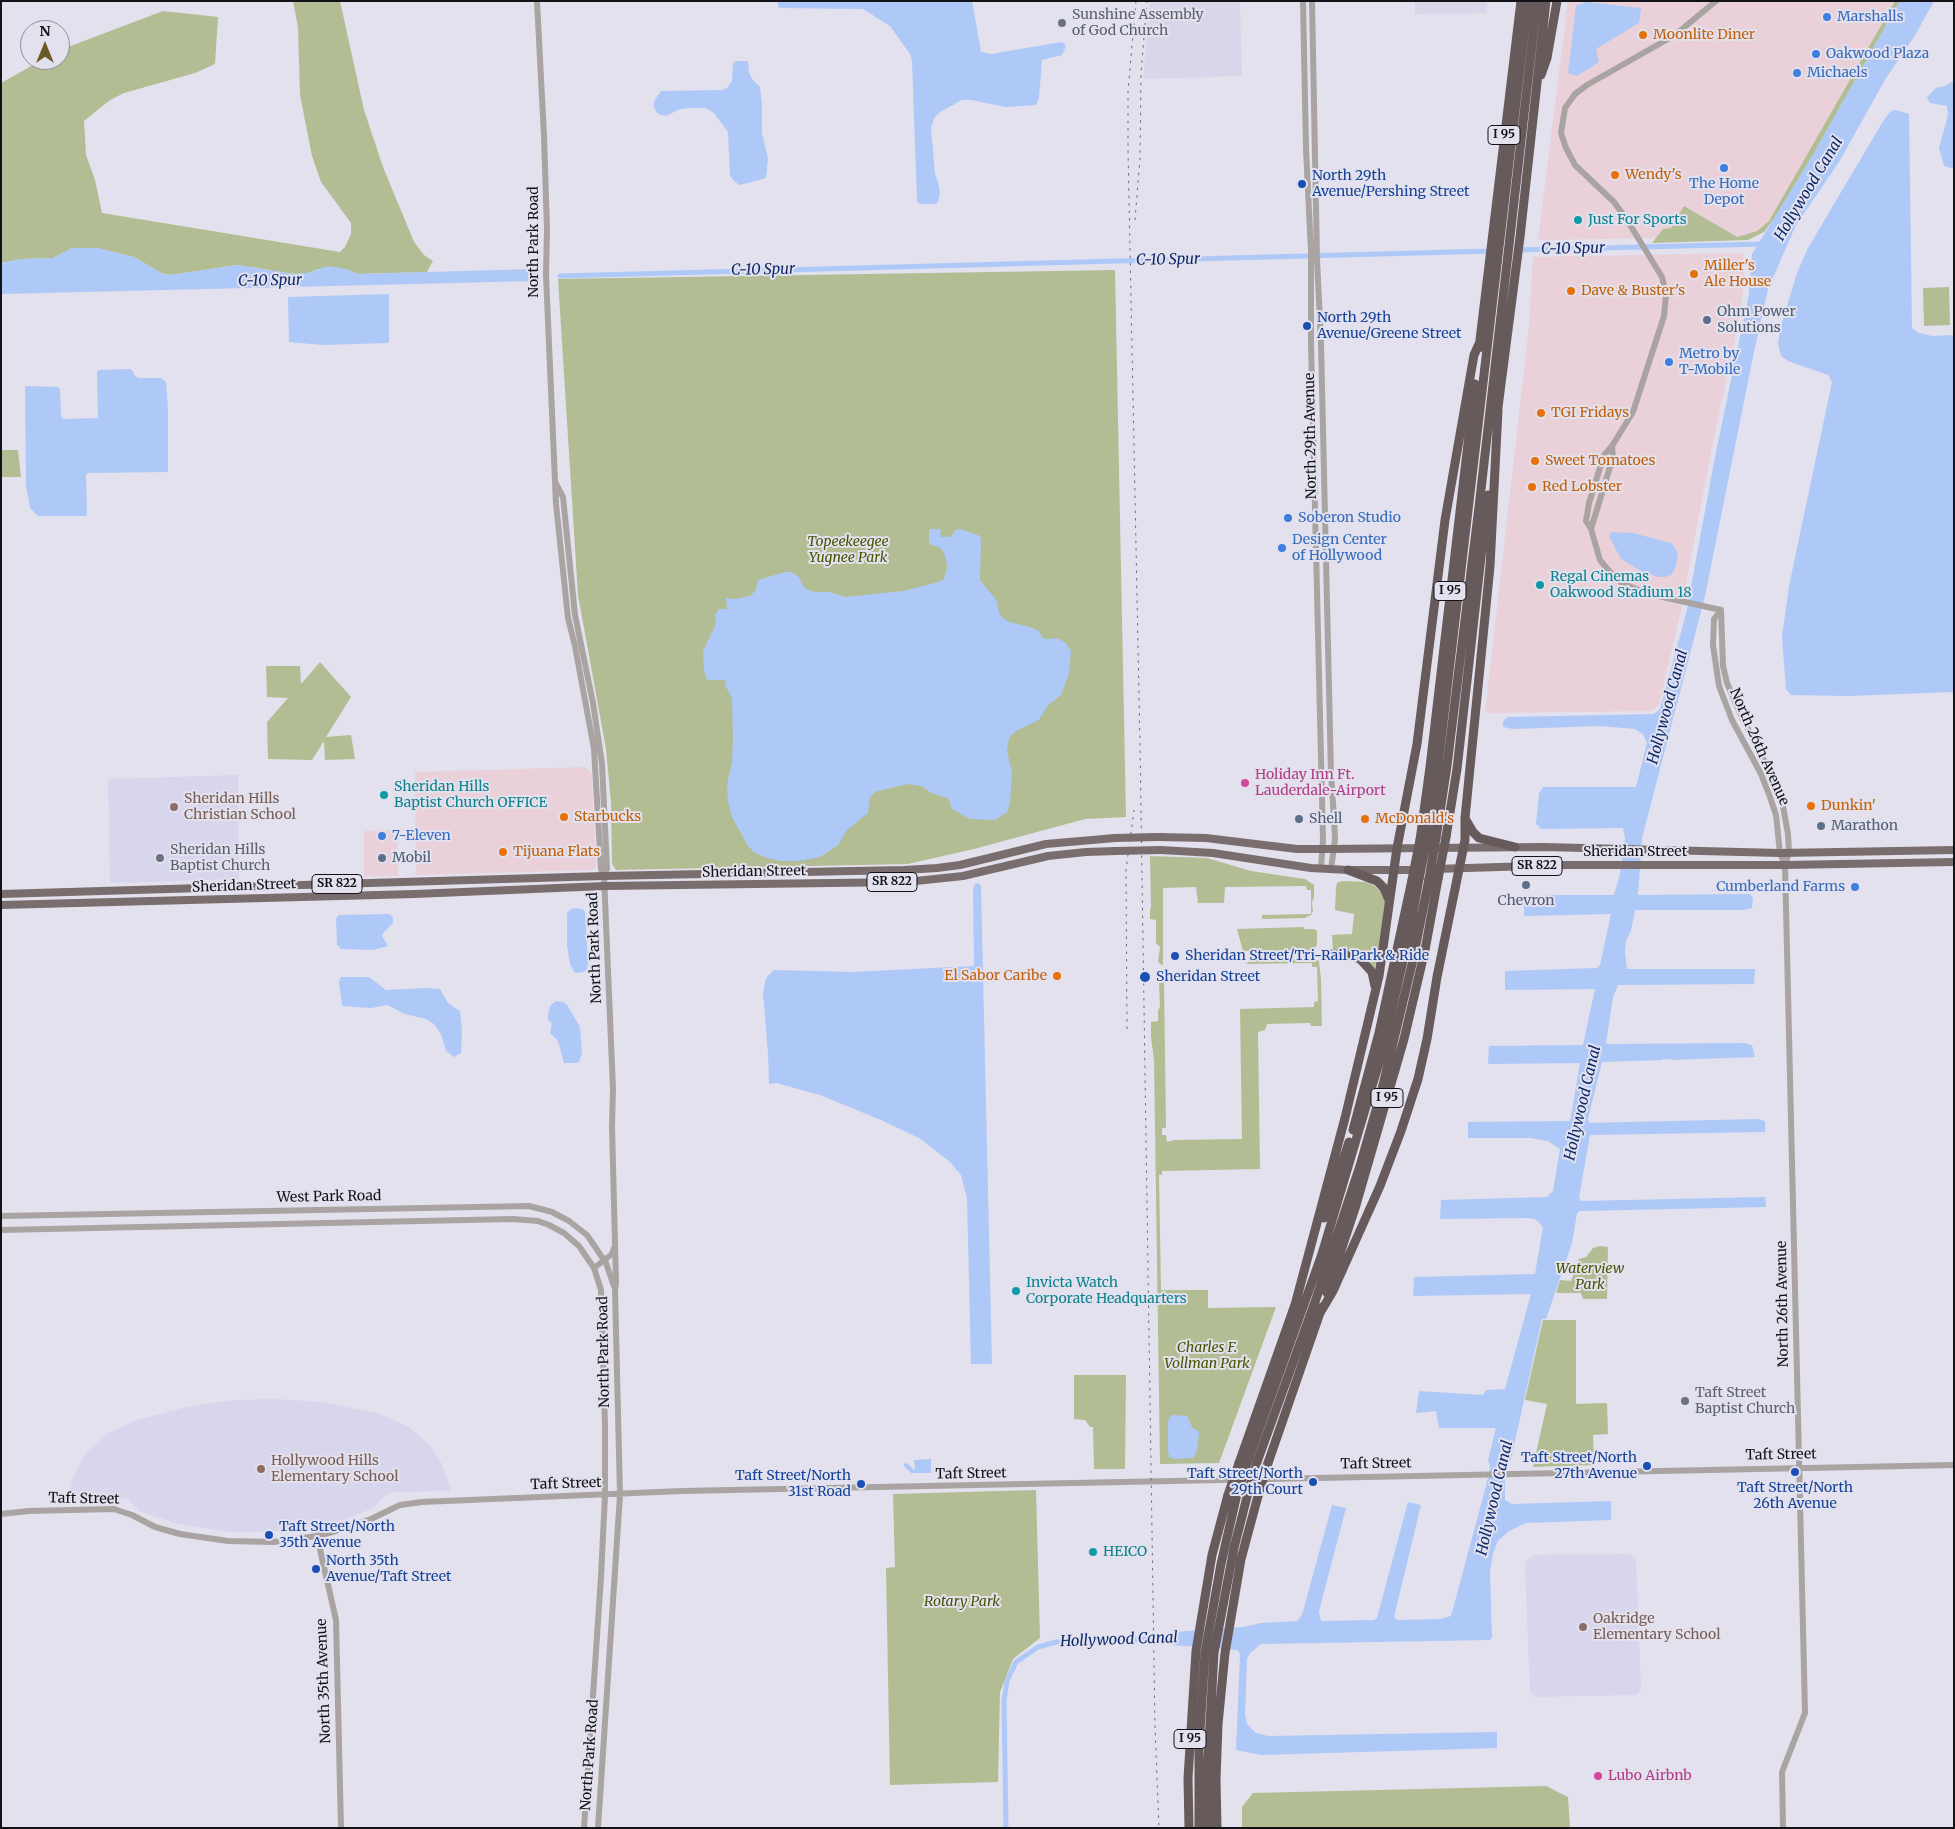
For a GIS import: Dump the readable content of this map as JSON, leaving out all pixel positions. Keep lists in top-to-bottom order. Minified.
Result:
{"streets":{"highway":["I 95"],"main road":["Sheridan Street","SR 822"],"street":["North Park Road","North 29th Avenue","North 26th Avenue","West Park Road","Taft Street","North 35th Avenue"]},"crossings":[["North Park Road","Sheridan Street"],["North Park Road","West Park Road"],["North Park Road","Taft Street"],["North 29th Avenue","Sheridan Street"],["North 26th Avenue","Sheridan Street"],["North 26th Avenue","Taft Street"],["Taft Street","North 35th Avenue"]],"water":["Hollywood Canal","C-10 Spur"],"parks":["Topeekeegee Yugnee Park","Waterview Park","Charles F. Vollman Park","Rotary Park"],"places":["Marshalls","Sunshine Assembly of God Church","Moonlite Diner","Oakwood Plaza","Michaels","The Home Depot","Wendy's","North 29th Avenue/Pershing Street","Just For Sports","Miller's Ale House","Dave & Buster's","Ohm Power Solutions","North 29th Avenue/Greene Street","Metro by T-Mobile","TGI Fridays","Sweet Tomatoes","Red Lobster","Soberon Studio","Design Center of Hollywood","Regal Cinemas Oakwood Stadium 18","Holiday Inn Ft. Lauderdale-Airport","Sheridan Hills Baptist Church OFFICE","Dunkin'","Sheridan Hills Christian School","Starbucks","Shell","McDonald's","Marathon","7-Eleven","Tijuana Flats","Sheridan Hills Baptist Church","Mobil","Chevron","Cumberland Farms","Sheridan Street/Tri-Rail Park & Ride","El Sabor Caribe","Sheridan Street","Invicta Watch Corporate Headquarters","Taft Street Baptist Church","Taft Street/North 27th Avenue","Hollywood Hills Elementary School","Taft Street/North 26th Avenue","Taft Street/North 29th Court","Taft Street/North 31st Road","Taft Street/North 35th Avenue","HEICO","North 35th Avenue/Taft Street","Oakridge Elementary School","Lubo Airbnb"],"north":"top"}
